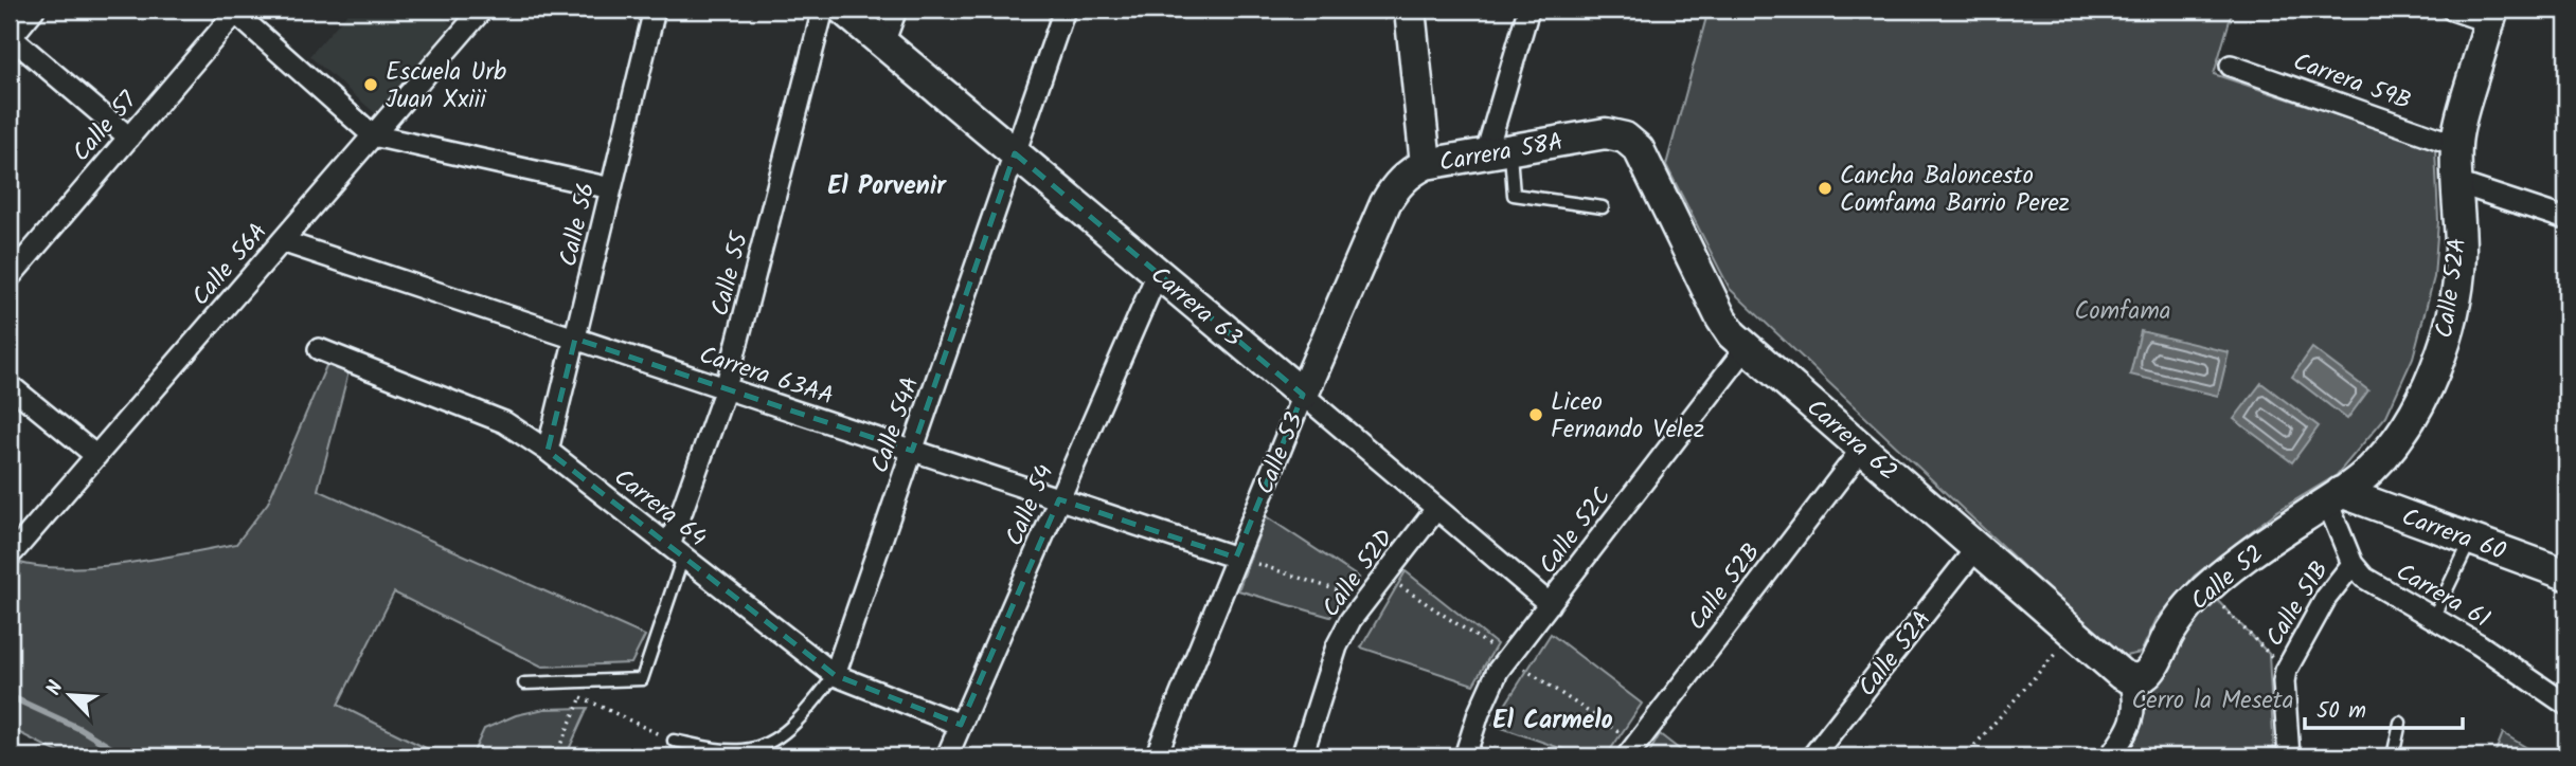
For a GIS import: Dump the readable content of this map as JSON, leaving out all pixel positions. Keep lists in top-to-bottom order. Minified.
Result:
{"streets":{"street":["Carrera 59B","Calle 57","Carrera 58A","Calle 56","Calle 56A","Calle 55","Calle 52A","Carrera 63","Carrera 63AA","Calle 54A","Carrera 62","Calle 53","Calle 54","Carrera 64","Calle 52C","Carrera 60","Calle 52D","Calle 52","Calle 52B","Carrera 61","Calle 51B"]},"crossings":[["Carrera 59B","Calle 52A"],["Carrera 58A","Carrera 62"],["Carrera 58A","Calle 53"],["Calle 56","Carrera 63AA"],["Calle 56","Carrera 64"],["Calle 56A","Carrera 63AA"],["Calle 55","Carrera 63AA"],["Calle 55","Carrera 64"],["Calle 52A","Carrera 62"],["Calle 52A","Carrera 60"],["Calle 52A","Calle 52"],["Calle 52A","Carrera 61"],["Carrera 63","Calle 54A"],["Carrera 63","Calle 53"],["Carrera 63","Calle 54"],["Carrera 63","Calle 52C"],["Carrera 63","Calle 52D"],["Carrera 63AA","Calle 54A"],["Carrera 63AA","Calle 53"],["Carrera 63AA","Calle 54"],["Calle 54A","Carrera 64"],["Carrera 62","Calle 52C"],["Carrera 62","Calle 52"],["Carrera 62","Calle 52B"],["Calle 54","Carrera 64"],["Carrera 60","Calle 52"],["Carrera 60","Carrera 61"],["Calle 52","Carrera 61"],["Carrera 61","Calle 51B"]],"districts":["El Porvenir","El Carmelo"],"parks":["Comfama","Cerro la Meseta"],"places":["Escuela Urb Juan Xxiii","Cancha Baloncesto Comfama Barrio Perez","Liceo Fernando Velez"],"scale_bar":"50 m","north":"top left"}
